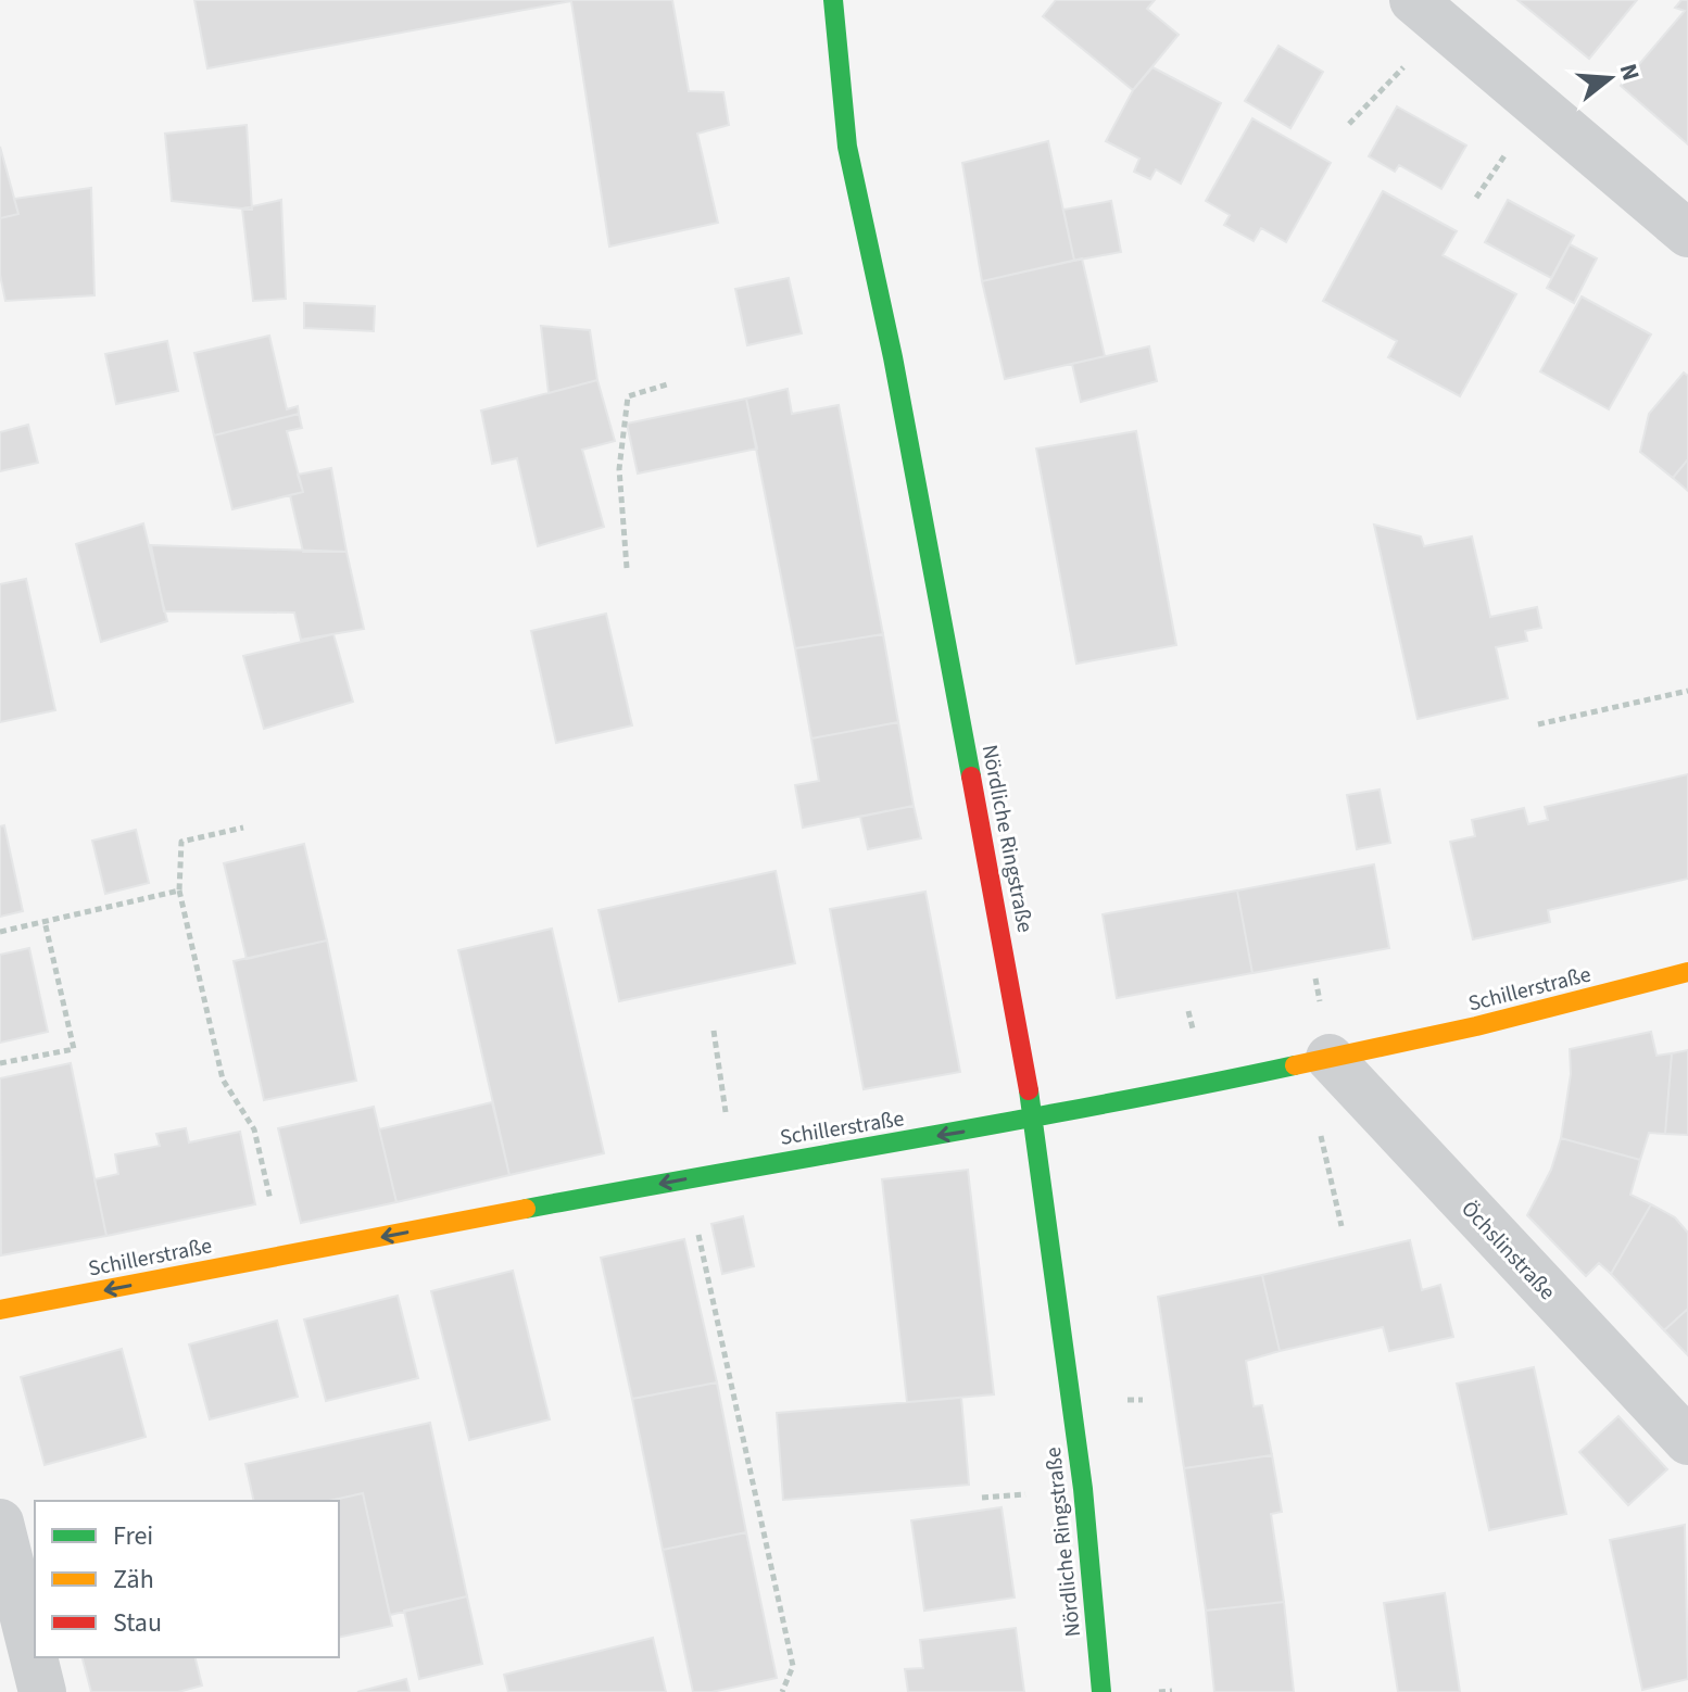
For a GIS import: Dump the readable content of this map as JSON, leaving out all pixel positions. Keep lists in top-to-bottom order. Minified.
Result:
{"streets":{"street":["Nördliche Ringstraße","Schillerstraße","Öchslinstraße"]},"crossings":[["Nördliche Ringstraße","Schillerstraße"],["Schillerstraße","Öchslinstraße"]],"one_way":["Schillerstraße"],"legend":["Frei","Zäh","Stau"],"north":"right"}
